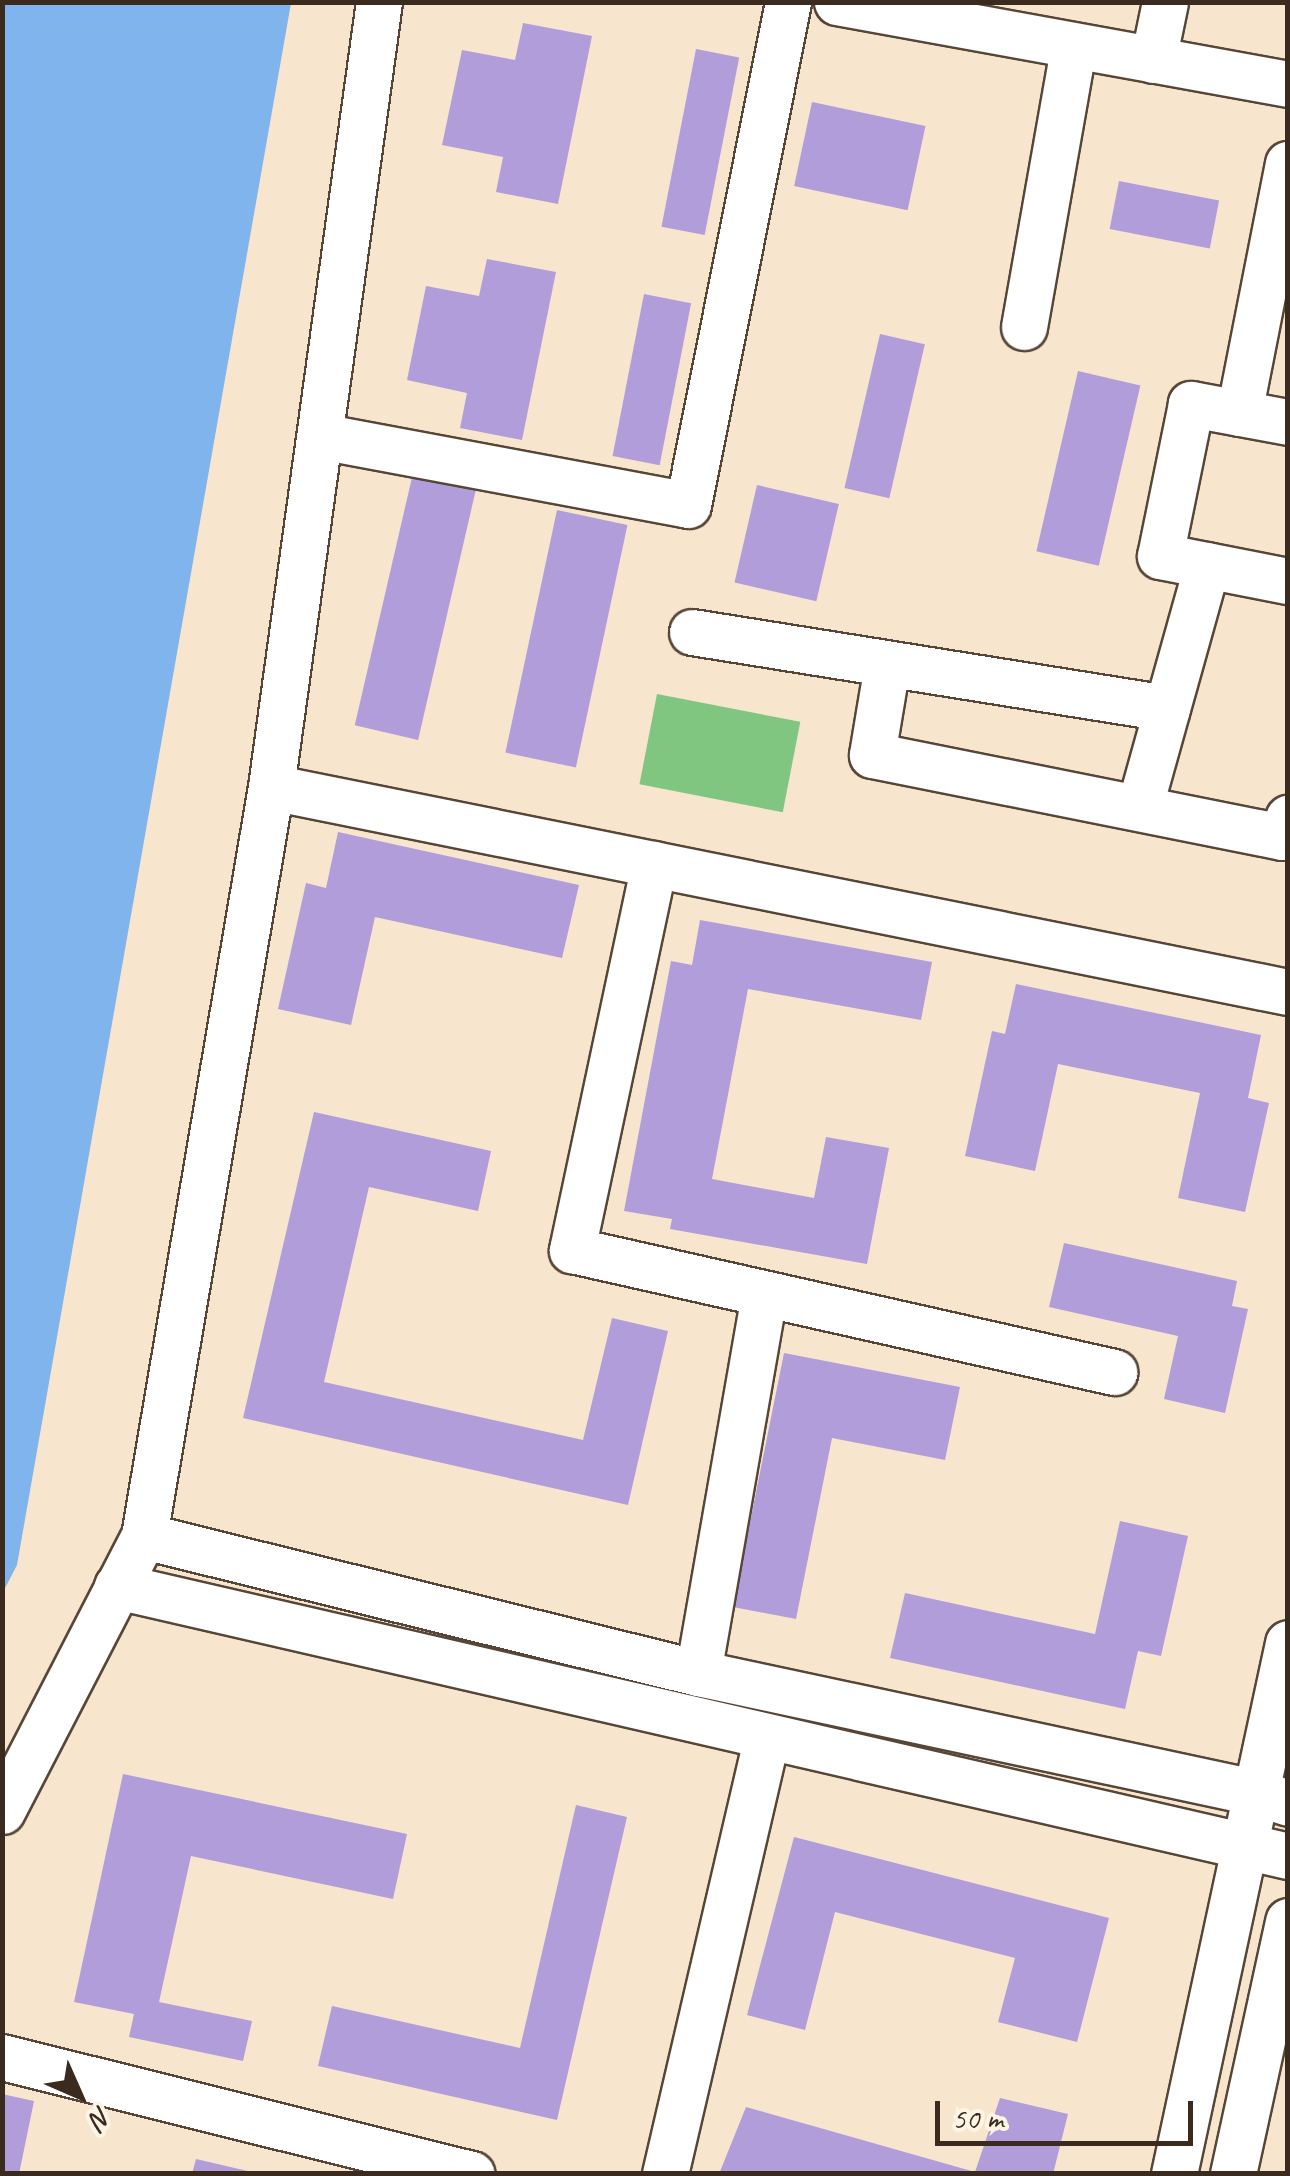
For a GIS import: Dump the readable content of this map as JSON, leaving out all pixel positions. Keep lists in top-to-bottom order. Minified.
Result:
{"scale_bar":"50 m","north":"bottom right"}
